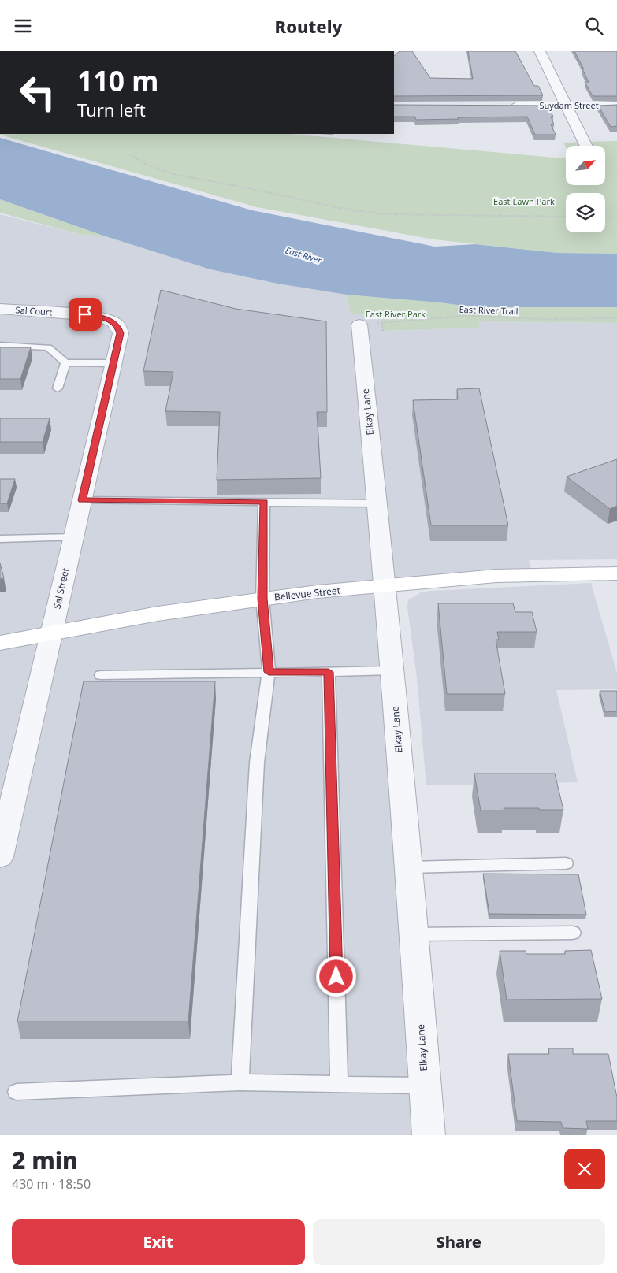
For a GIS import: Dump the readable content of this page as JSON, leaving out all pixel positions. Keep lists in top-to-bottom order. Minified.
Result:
{"streets":{"street":["Suydam Street","Sal Court","Elkay Lane","Sal Street","Bellevue Street"],"path":["East River Trail"]},"crossings":[["East River Trail","Elkay Lane"],["Sal Court","Sal Street"],["Elkay Lane","Bellevue Street"],["Sal Street","Bellevue Street"]],"water":["East River"],"parks":["East Lawn Park","East River Park"],"north":"top right","page":{"header":"Routely","turn":["110 m","Turn left"],"heading":["2 min","430 m · 18:50"],"buttons":["Exit","Share"]}}
